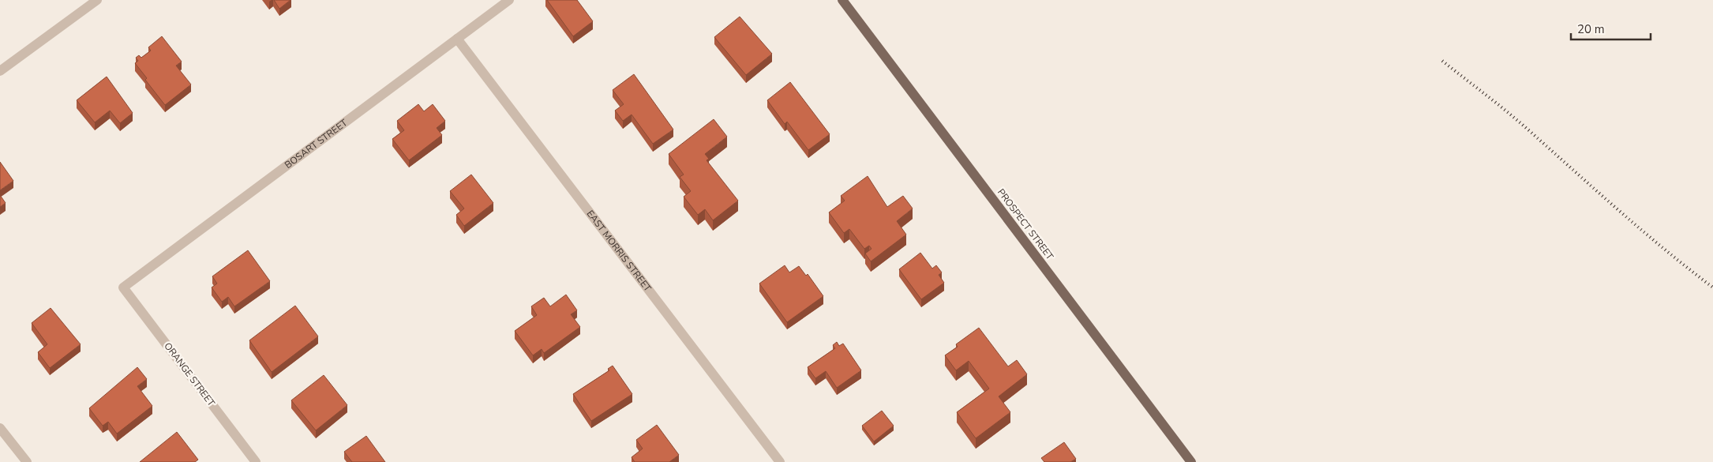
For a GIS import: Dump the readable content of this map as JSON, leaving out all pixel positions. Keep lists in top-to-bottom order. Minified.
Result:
{"streets":{"main road":["PROSPECT STREET"],"street":["BOSART STREET","EAST MORRIS STREET","ORANGE STREET"]},"crossings":[["BOSART STREET","EAST MORRIS STREET"],["BOSART STREET","ORANGE STREET"]],"scale_bar":"20 m"}
